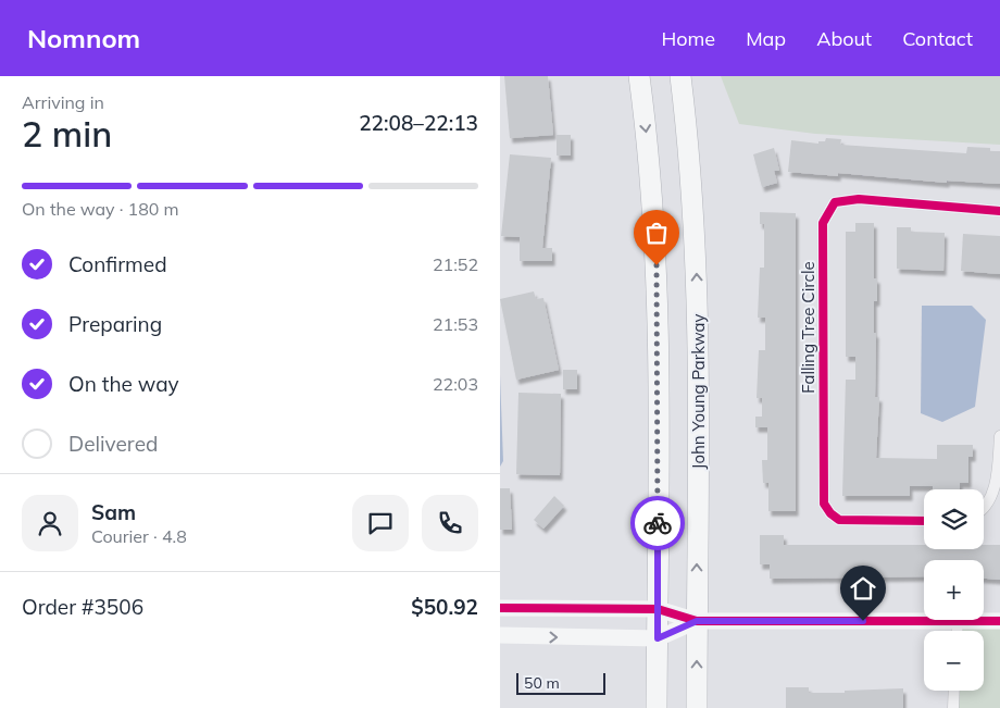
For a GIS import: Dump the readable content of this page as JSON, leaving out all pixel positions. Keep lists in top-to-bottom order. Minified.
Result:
{"streets":{"highway":["John Young Parkway"],"street":["Falling Tree Circle"]},"scale_bar":"50 m","page":{"header":"Nomnom","nav":["Home","Map","About","Contact"],"heading":["2 min","Arriving in","22:08–22:13"],"panel":["Sam","Courier · 4.8","Order #3506","$50.92"],"bar":"On the way · 180 m","list":[["Confirmed","21:52"],["Preparing","21:53"],["On the way","22:03"],"Delivered"],"map_buttons":["+","−"],"scale":"50 m"}}
